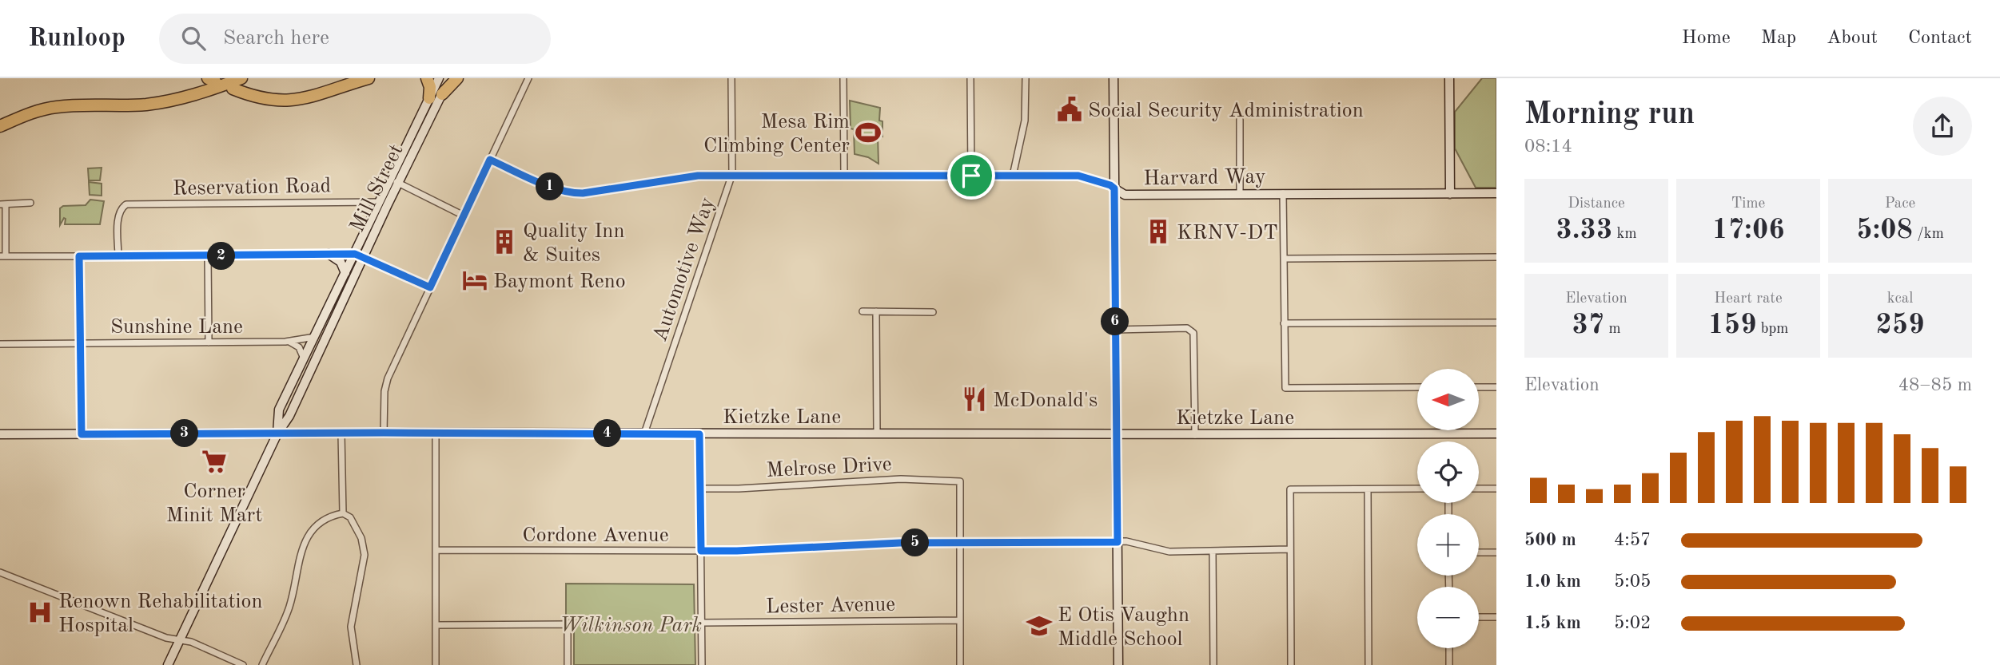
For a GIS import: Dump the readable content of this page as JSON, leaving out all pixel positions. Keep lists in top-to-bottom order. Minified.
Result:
{"streets":{"main road":["Harvard Way","Mill Street","Kietzke Lane"],"street":["Reservation Road","Automotive Way","Sunshine Lane","Melrose Drive","Cordone Avenue","Lester Avenue"]},"crossings":[["Harvard Way","Automotive Way"],["Reservation Road","Mill Street"],["Mill Street","Sunshine Lane"],["Mill Street","Kietzke Lane"],["Automotive Way","Kietzke Lane"],["Melrose Drive","Cordone Avenue"]],"parks":["Wilkinson Park"],"places":{"public building":["Social Security Administration"],"sports":["Mesa Rim Climbing Center"],"building":["KRNV-DT","Quality Inn & Suites"],"hotel":["Baymont Reno"],"restaurant":["McDonald's"],"supermarket":["Corner Minit Mart"],"hospital":["Renown Rehabilitation Hospital"],"school or university":["E Otis Vaughn Middle School"]},"north":"left","page":{"header":"Runloop","search":"Search here","nav":["Home","Map","About","Contact"],"heading":["Morning run","08:14"],"pins":["1","2","6","3","4","5"],"stats":[["Distance","3.33 km"],["Time","17:06"],["Pace","5:08 /km"],["Elevation","37 m"],["Heart rate","159 bpm"],["kcal","259"]],"chart":["Elevation","48–85 m"],"map_buttons":["+","−"],"list":[{"name":"500 m","note":"4:57"},{"name":"1.0 km","note":"5:05"},{"name":"1.5 km","note":"5:02"}]}}
